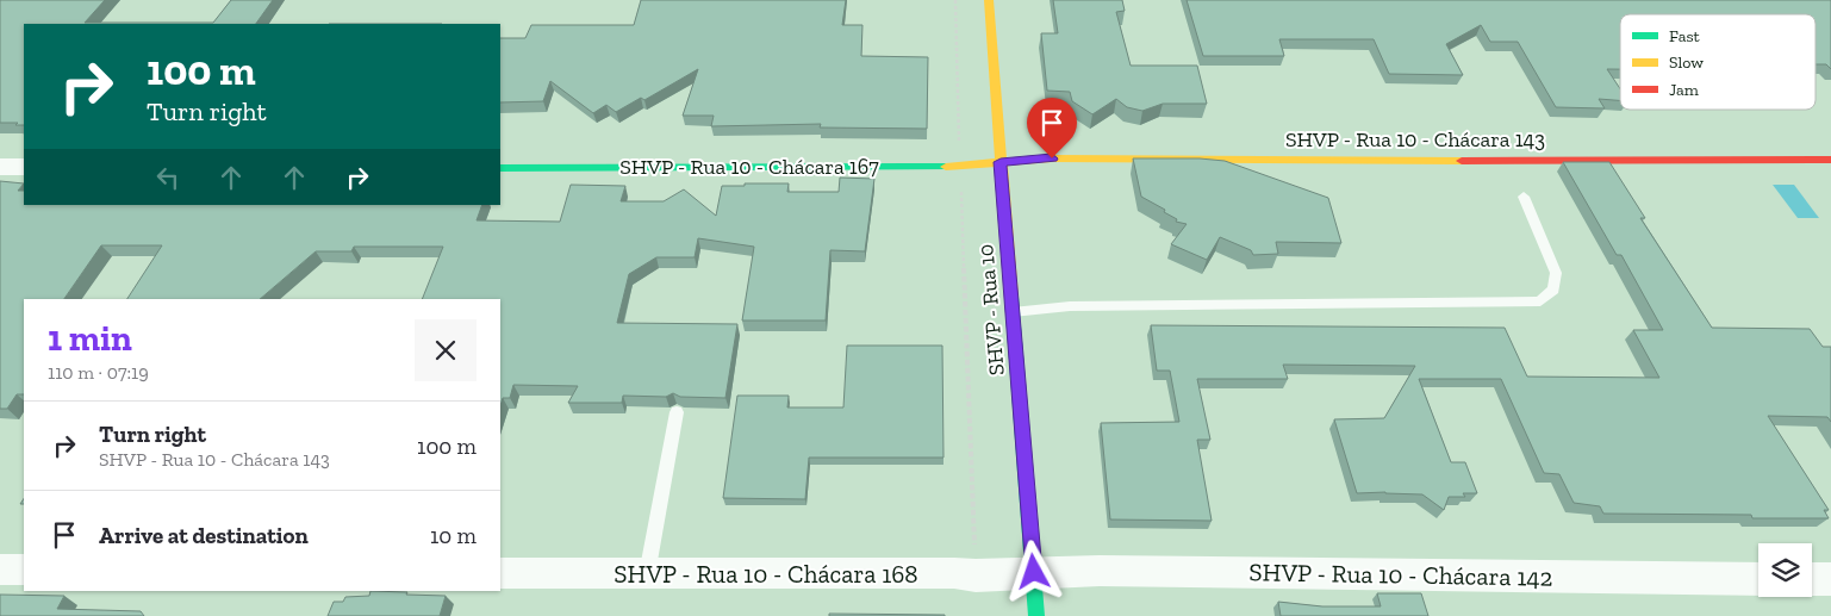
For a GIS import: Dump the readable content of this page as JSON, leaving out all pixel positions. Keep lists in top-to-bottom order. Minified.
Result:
{"streets":{"street":["SHVP - Rua 10 - Chácara 143","SHVP - Rua 10 - Chácara 167","SHVP - Rua 10","SHVP - Rua 10 - Chácara 168","SHVP - Rua 10 - Chácara 142"]},"crossings":[["SHVP - Rua 10 - Chácara 143","SHVP - Rua 10 - Chácara 167"],["SHVP - Rua 10 - Chácara 143","SHVP - Rua 10"],["SHVP - Rua 10 - Chácara 167","SHVP - Rua 10"],["SHVP - Rua 10","SHVP - Rua 10 - Chácara 168"],["SHVP - Rua 10","SHVP - Rua 10 - Chácara 142"],["SHVP - Rua 10 - Chácara 168","SHVP - Rua 10 - Chácara 142"]],"legend":["Fast","Slow","Jam"],"page":{"turn":["100 m","Turn right"],"heading":["1 min","110 m · 07:19"],"list":[{"name":"Turn right","note":"SHVP - Rua 10 - Chácara 143","value":"100 m"},{"name":"Arrive at destination","value":"10 m"}]}}
